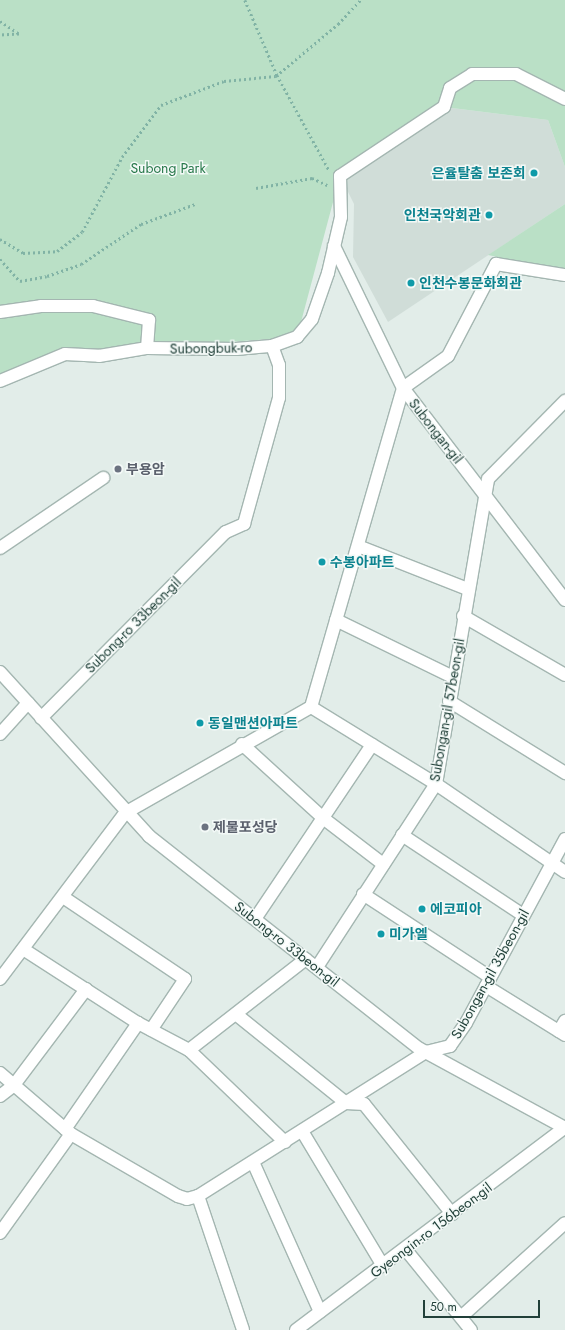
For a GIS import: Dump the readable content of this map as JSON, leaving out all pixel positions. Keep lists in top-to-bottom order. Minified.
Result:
{"streets":{"street":["Subongbuk-ro","Subongan-gil","Subong-ro 33beon-gil","Subongan-gil 57beon-gil","Subongan-gil 35beon-gil","Gyeongin-ro 156beon-gil"]},"crossings":[["Subongbuk-ro","Subongan-gil"],["Subongbuk-ro","Subong-ro 33beon-gil"],["Subongan-gil","Subongan-gil 57beon-gil"],["Subong-ro 33beon-gil","Subongan-gil 57beon-gil"],["Subong-ro 33beon-gil","Subongan-gil 35beon-gil"],["Subong-ro 33beon-gil","Gyeongin-ro 156beon-gil"]],"parks":["Subong Park"],"places":["은율탈춤 보존회","인천국악회관","인천수봉문화회관","부용암","수봉아파트","동일맨션아파트","제물포성당","에코피아","미가엘"],"scale_bar":"50 m"}
